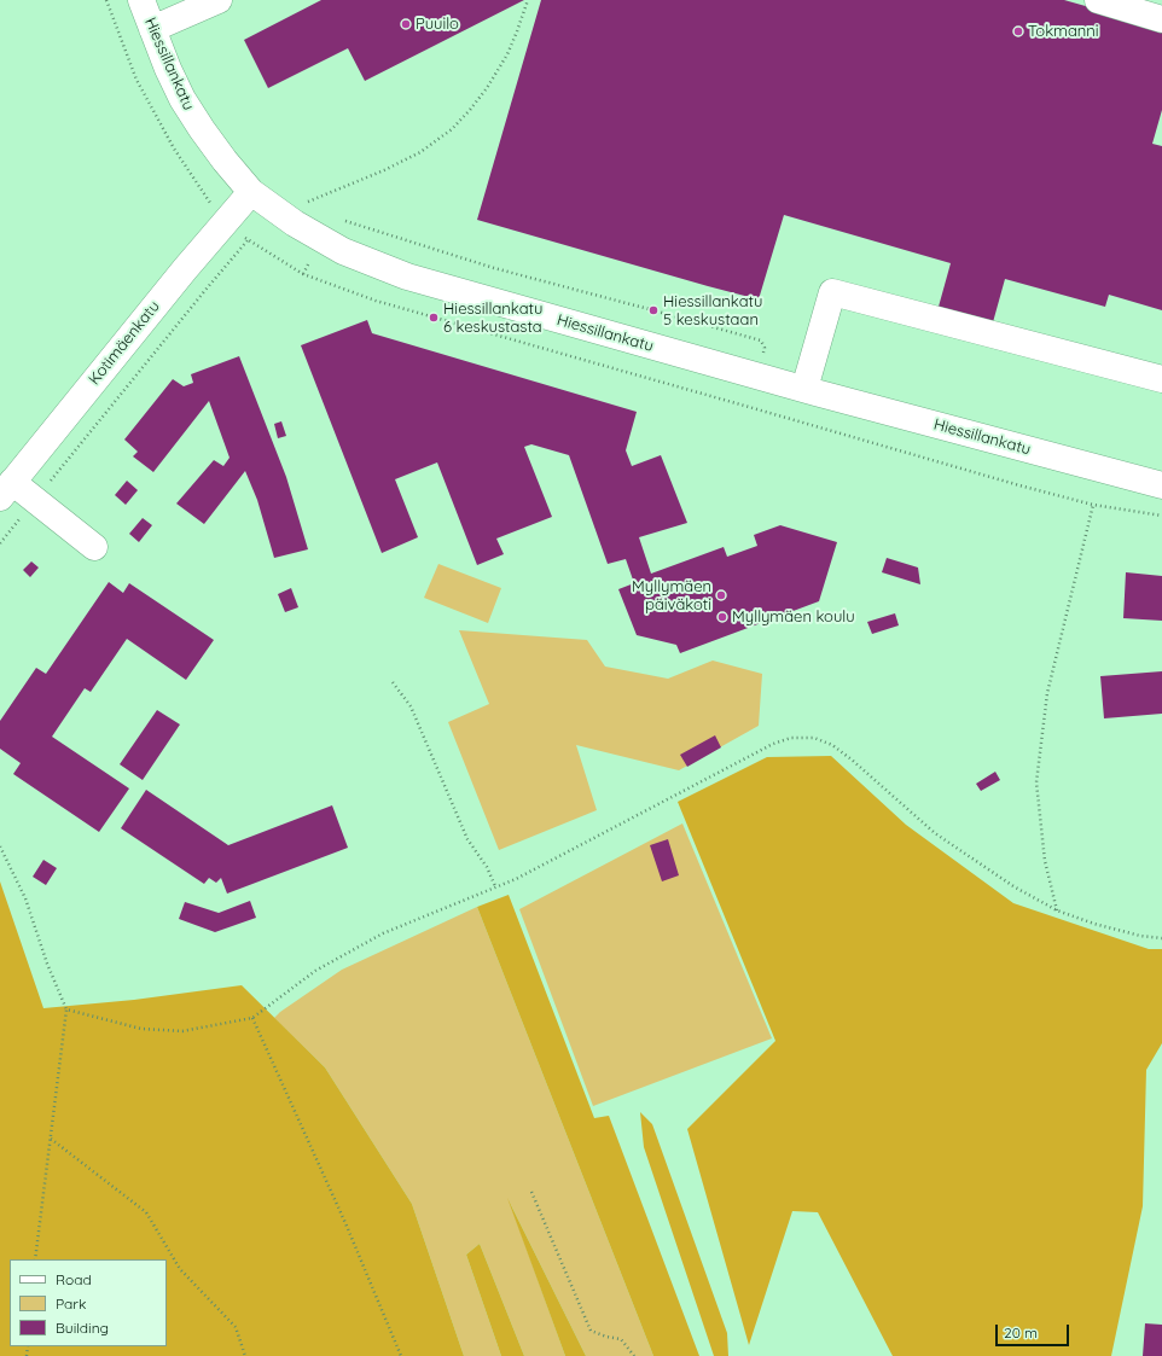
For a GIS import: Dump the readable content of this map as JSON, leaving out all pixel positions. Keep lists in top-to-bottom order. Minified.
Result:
{"streets":{"street":["Hiessillankatu","Kotimäenkatu"]},"crossings":[["Hiessillankatu","Kotimäenkatu"]],"places":["Puuilo","Tokmanni","Hiessillankatu 5 keskustaan","Hiessillankatu 6 keskustasta","Myllymäen päiväkoti","Myllymäen koulu"],"legend":["Road","Park","Building"],"scale_bar":"20 m"}
